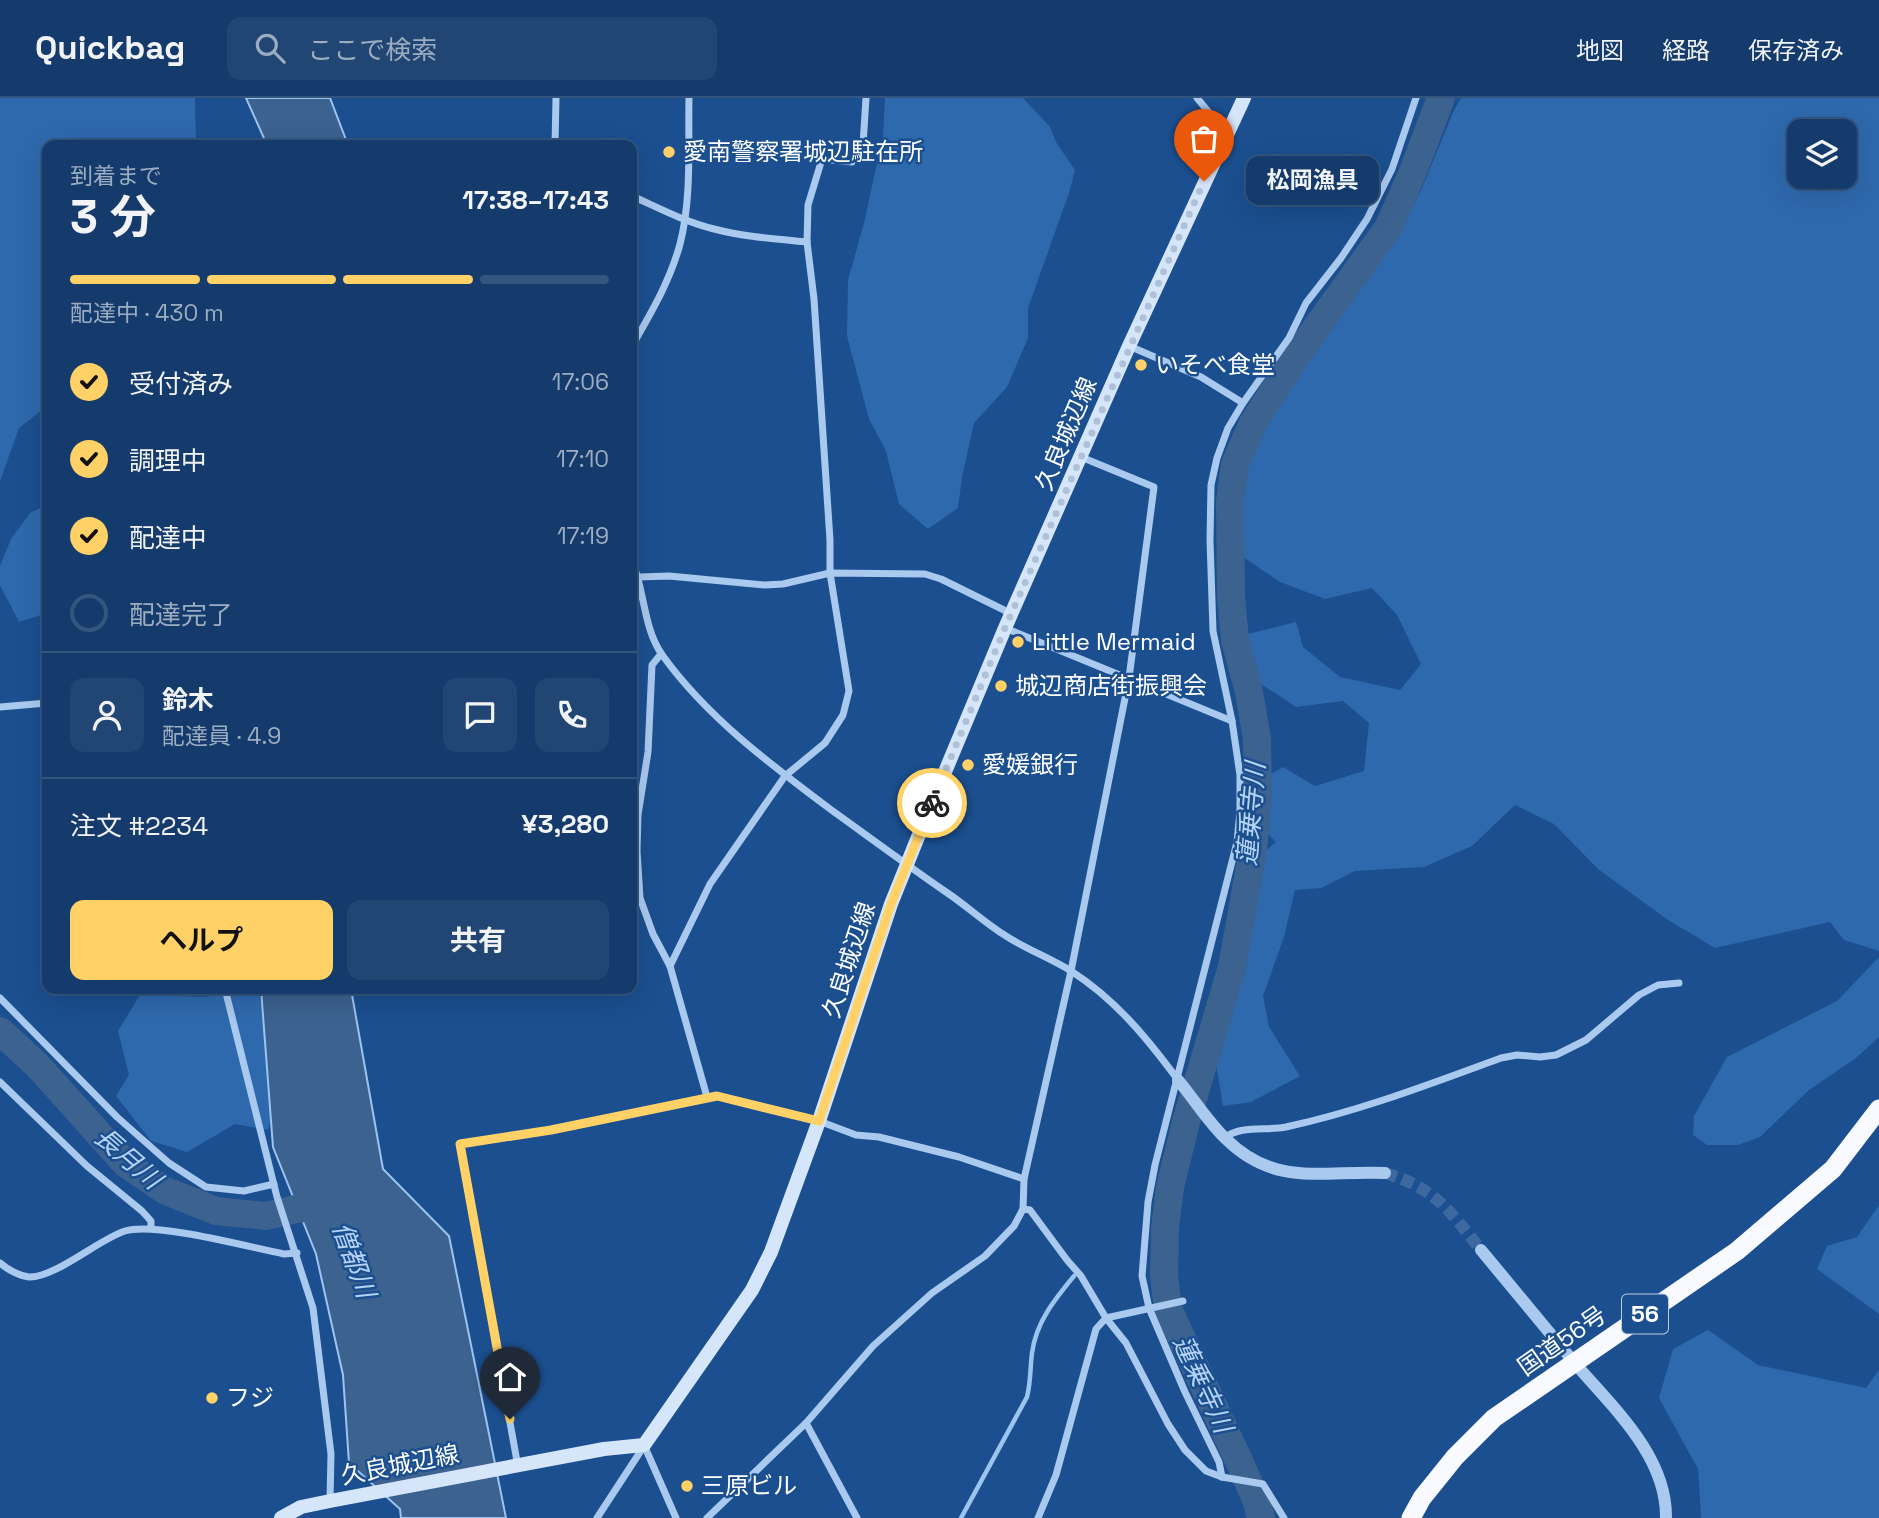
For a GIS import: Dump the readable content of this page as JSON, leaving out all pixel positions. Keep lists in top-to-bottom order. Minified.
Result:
{"streets":{"highway":["56","国道56号"],"main road":["久良城辺線"]},"water":["蓮乗寺川","長月川","僧都川"],"places":["愛南警察署城辺駐在所","松岡漁具","いそべ食堂","Little Mermaid","城辺商店街振興会","愛媛銀行","フジ","三原ビル"],"page":{"header":"Quickbag","search":"ここで検索","nav":["地図","経路","保存済み"],"heading":["3 分","到着まで","17:38–17:43"],"panel":["鈴木","配達員 · 4.9","注文 #2234","¥3,280"],"bubble":"松岡漁具","bar":"配達中 · 430 m","list":[["受付済み","17:06"],["調理中","17:10"],["配達中","17:19"],"配達完了"],"buttons":["ヘルプ","共有"]}}
